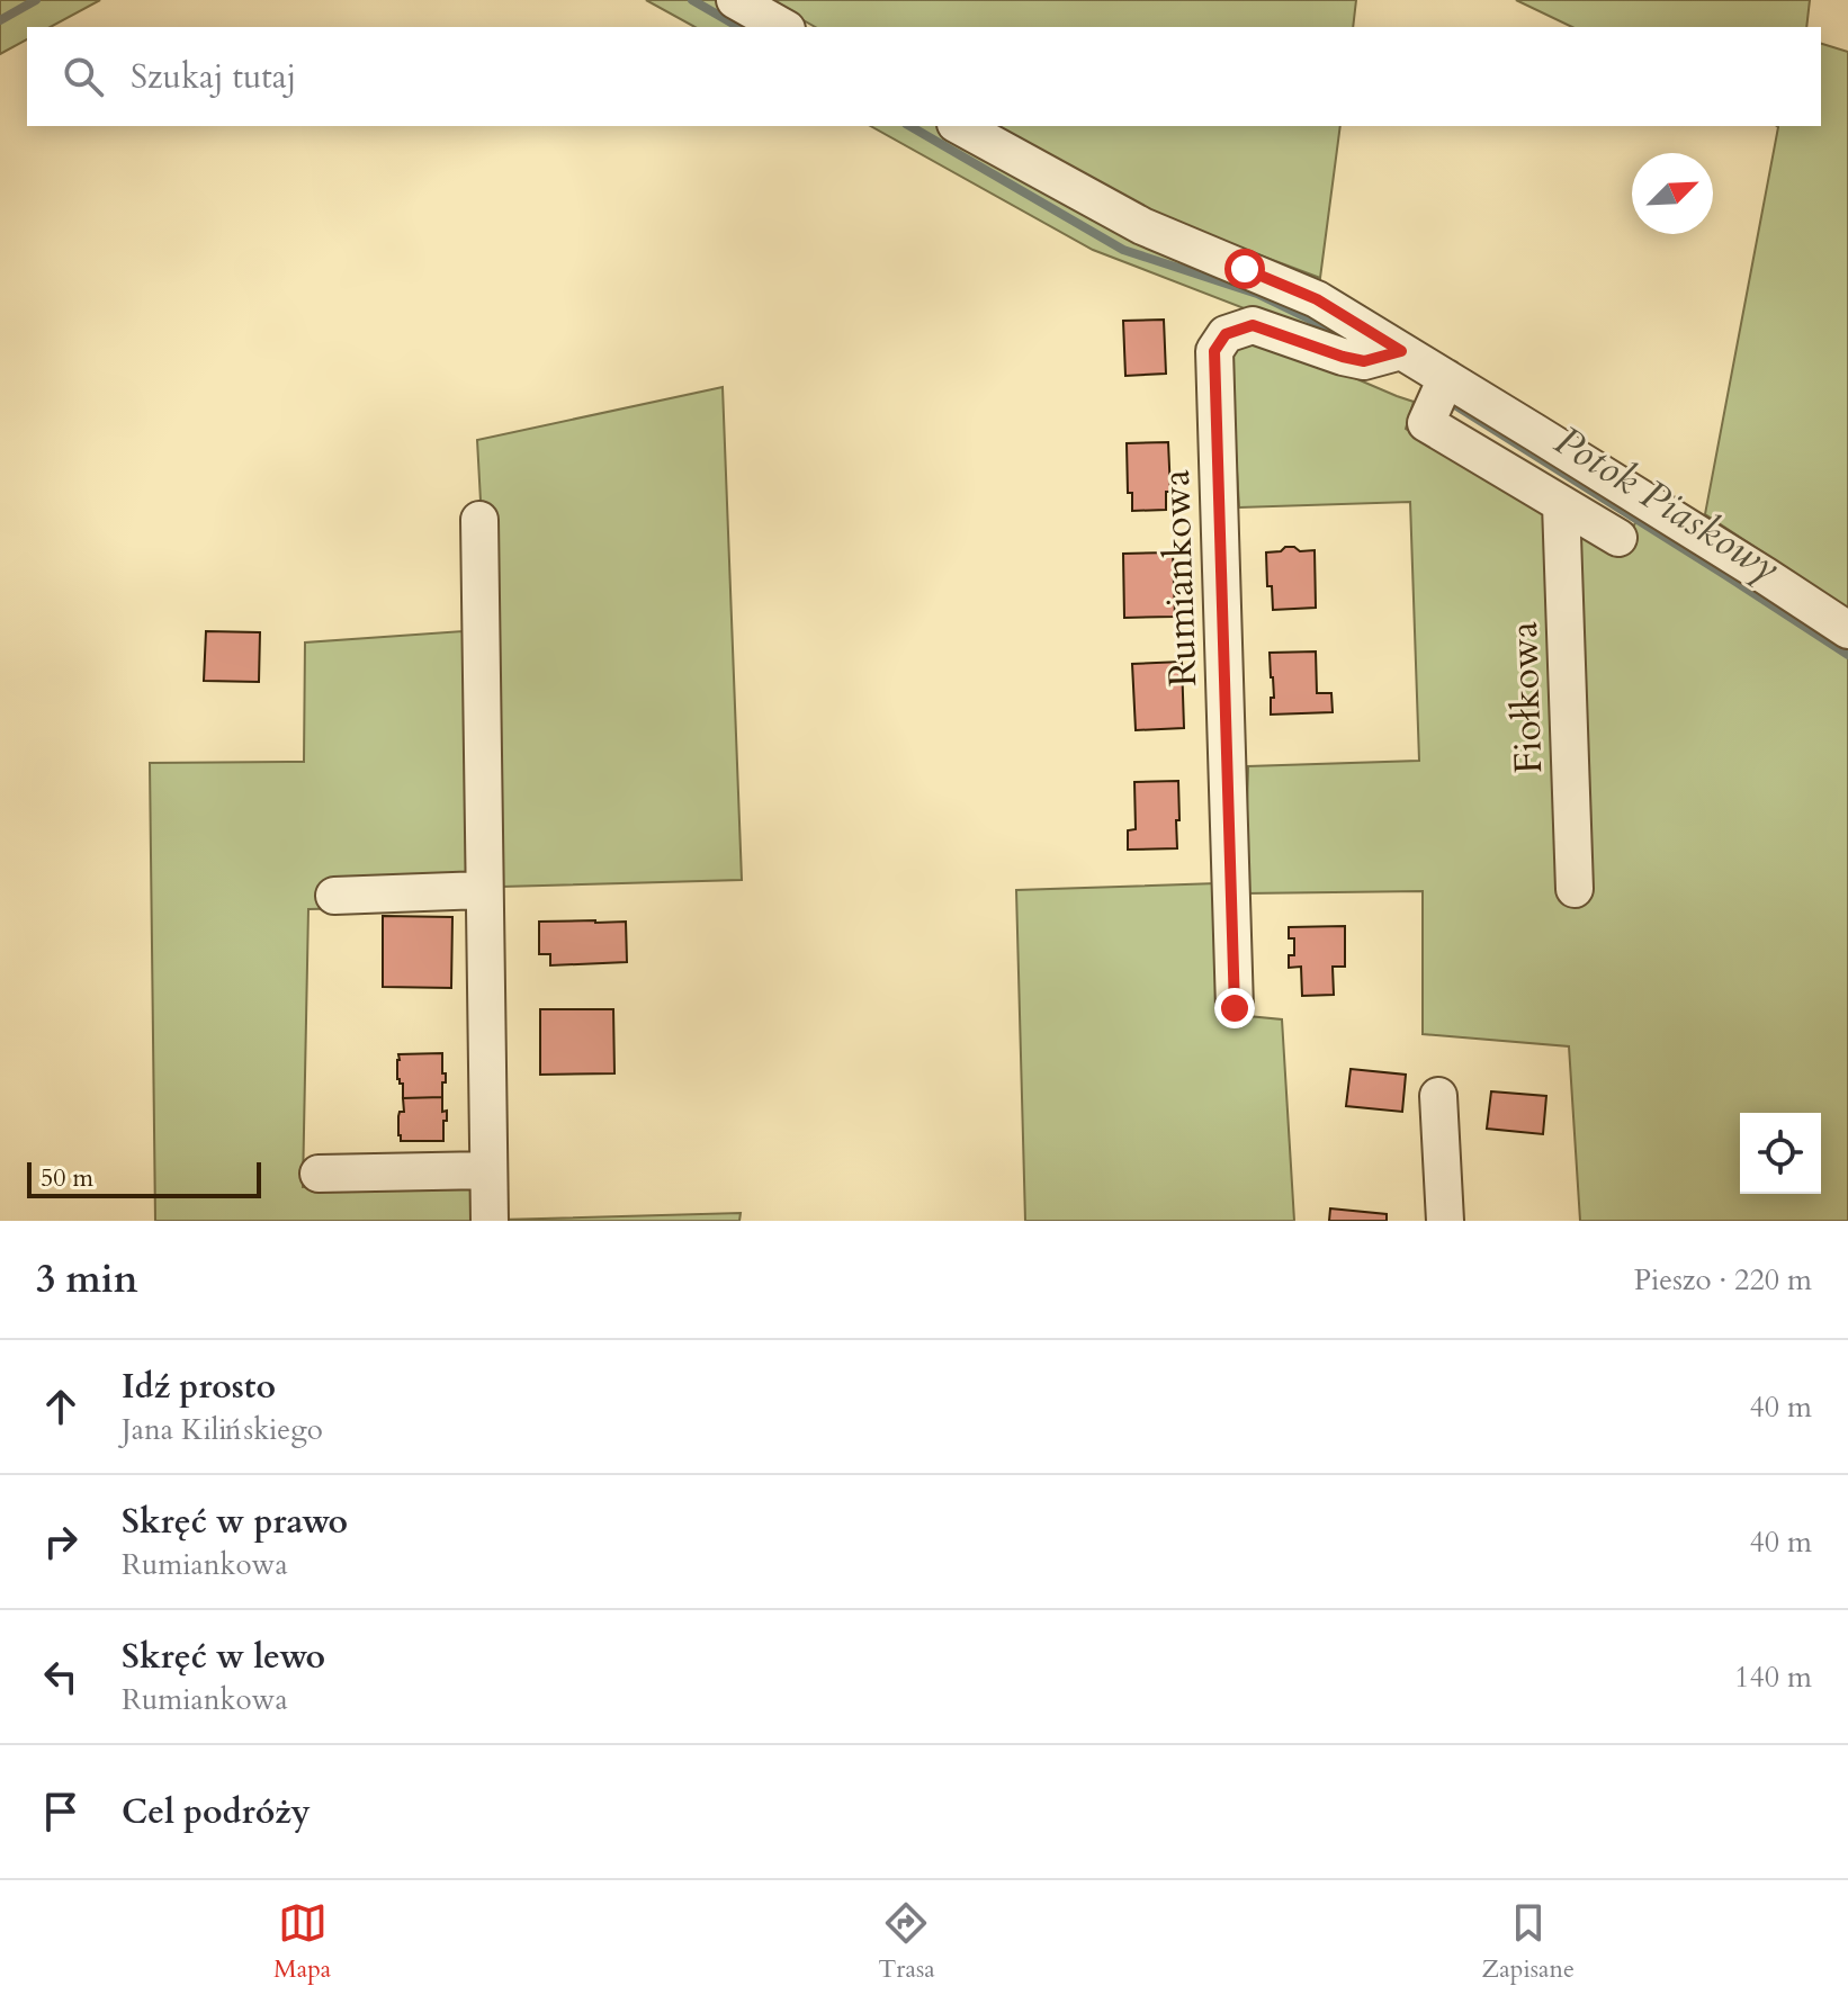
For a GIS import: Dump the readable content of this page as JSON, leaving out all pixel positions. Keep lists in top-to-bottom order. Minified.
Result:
{"streets":{"street":["Rumiankowa","Fiołkowa"]},"water":["Potok Piaskowy"],"scale_bar":"50 m","north":"top right","page":{"search":"Szukaj tutaj","scale":"50 m","heading":["3 min","Pieszo · 220 m"],"list":[["Idź prosto","Jana Kilińskiego","40 m"],["Skręć w prawo","Rumiankowa","40 m"],["Skręć w lewo","Rumiankowa","140 m"],"Cel podróży"],"nav":["Mapa","Trasa","Zapisane"]}}
